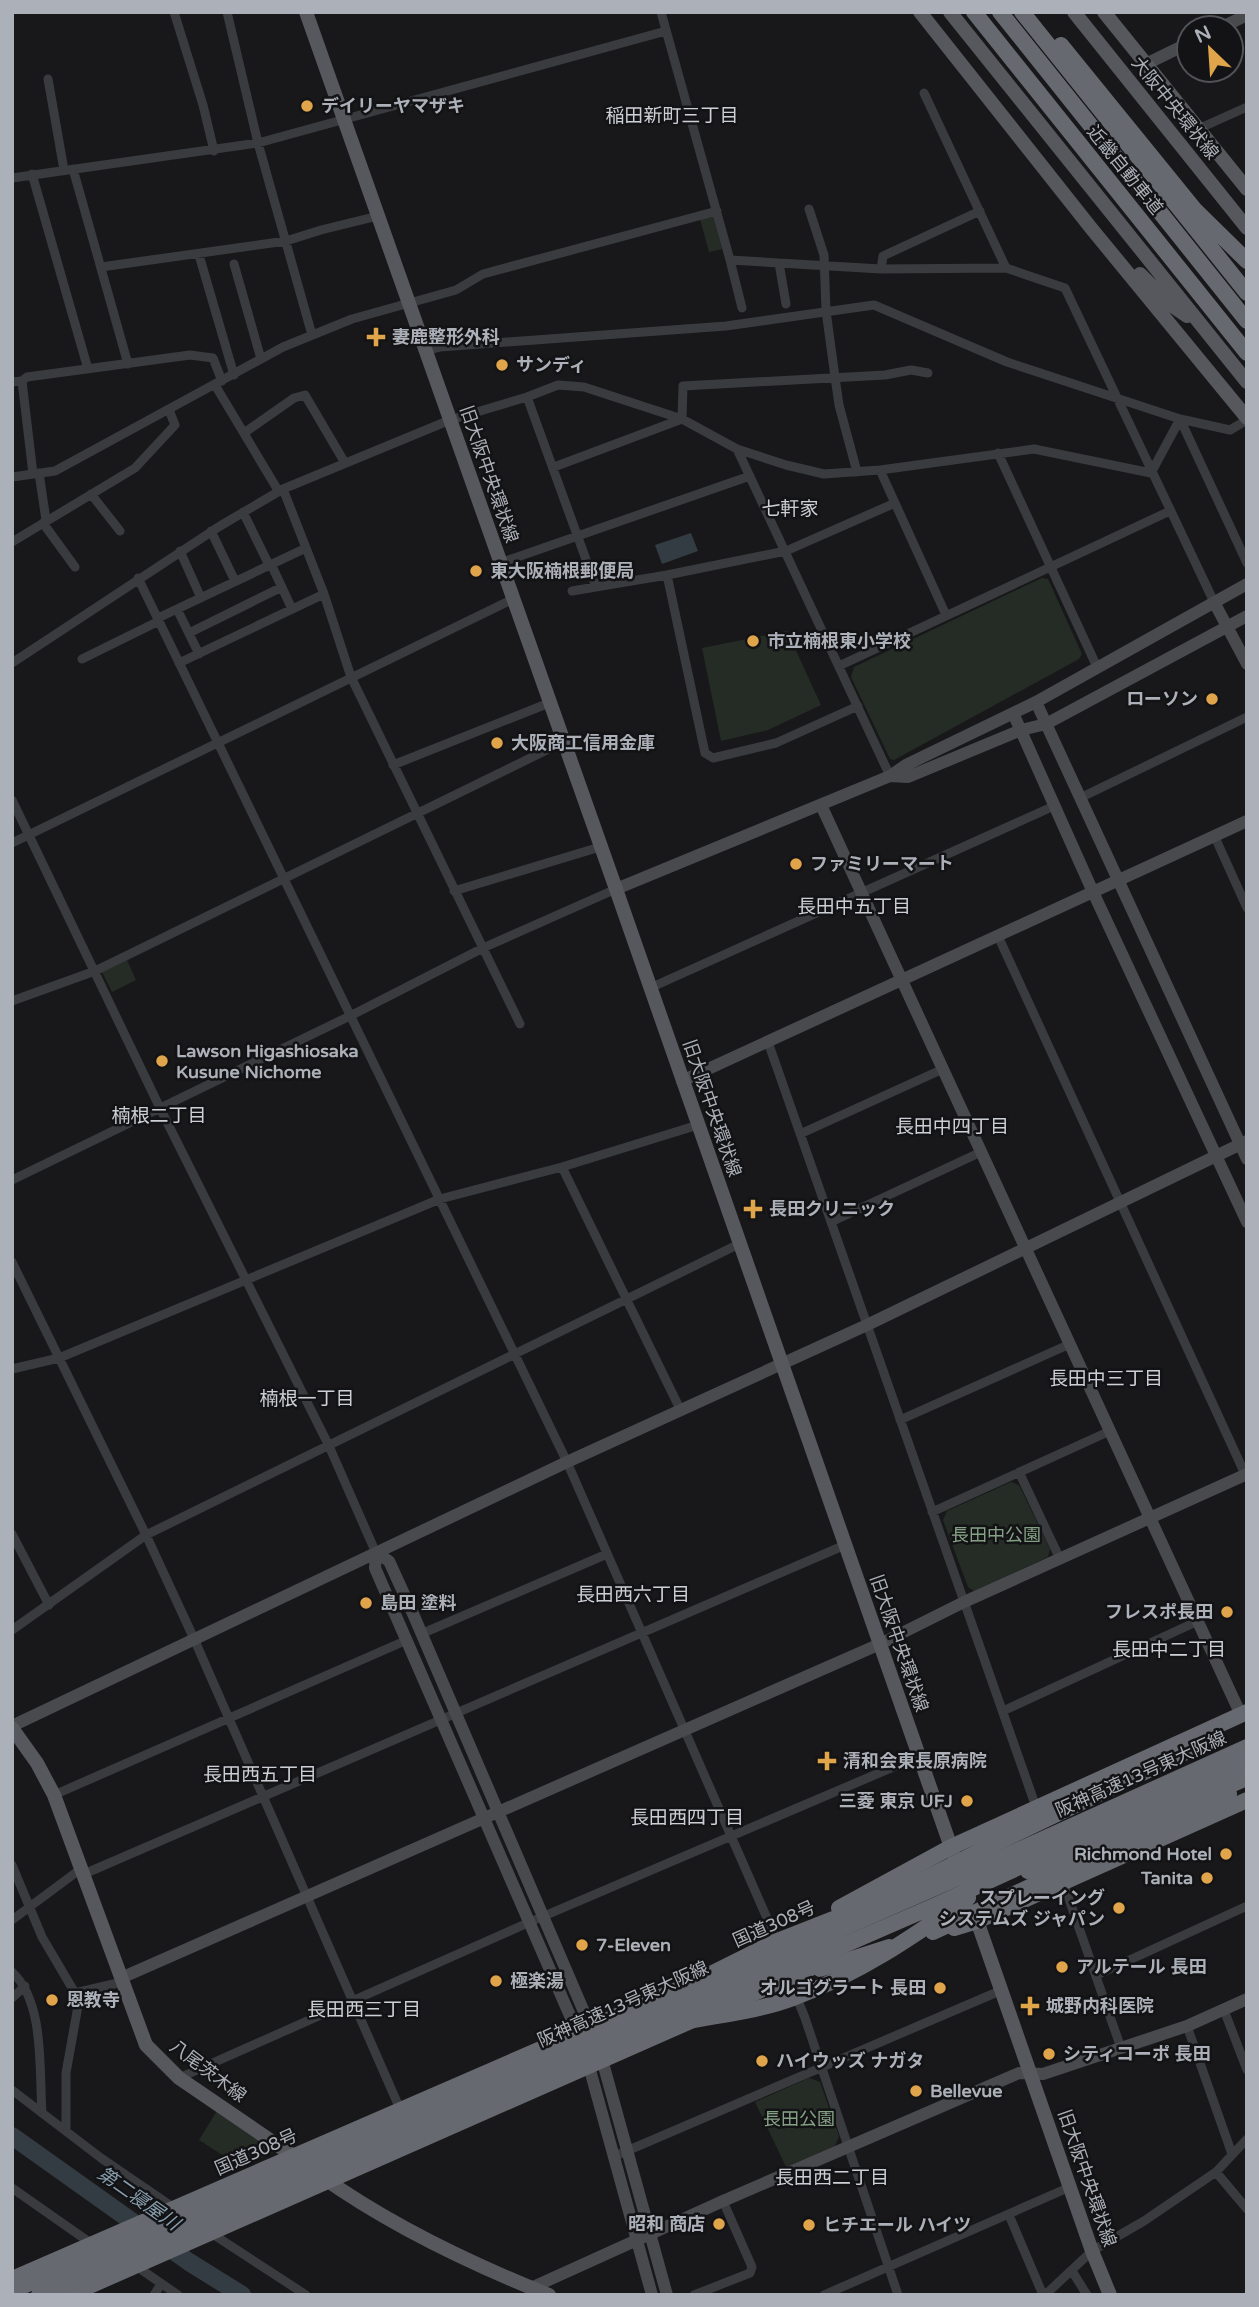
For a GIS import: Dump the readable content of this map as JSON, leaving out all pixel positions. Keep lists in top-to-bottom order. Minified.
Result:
{"streets":{"highway":["近畿自動車道","阪神高速13号東大阪線","国道308号"],"main road":["大阪中央環状線","旧大阪中央環状線","八尾茨木線"]},"crossings":[["旧大阪中央環状線","国道308号"],["阪神高速13号東大阪線","国道308号"],["国道308号","八尾茨木線"]],"districts":["稲田新町三丁目","七軒家","長田中五丁目","楠根二丁目","長田中四丁目","長田中三丁目","楠根一丁目","長田西六丁目","長田中二丁目","長田西五丁目","長田西四丁目","長田西三丁目","長田西二丁目"],"water":["第二寝屋川"],"parks":["長田中公園","長田公園"],"places":{"other":["デイリーヤマザキ","サンディ","東大阪楠根郵便局","市立楠根東小学校","ローソン","大阪商工信用金庫","ファミリーマート","Lawson Higashiosaka Kusune Nichome","島田 塗料","フレスポ長田","三菱 東京 UFJ","Richmond Hotel","Tanita","スプレーイング システムズ ジャパン","7-Eleven","アルテール 長田","極楽湯","オルゴグラート 長田","恩教寺","シティコーポ 長田","ハイウッズ ナガタ","Bellevue","昭和 商店","ヒチエール ハイツ"],"health":["妻鹿整形外科","長田クリニック","清和会東長原病院","城野内科医院"]},"north":"top left"}
